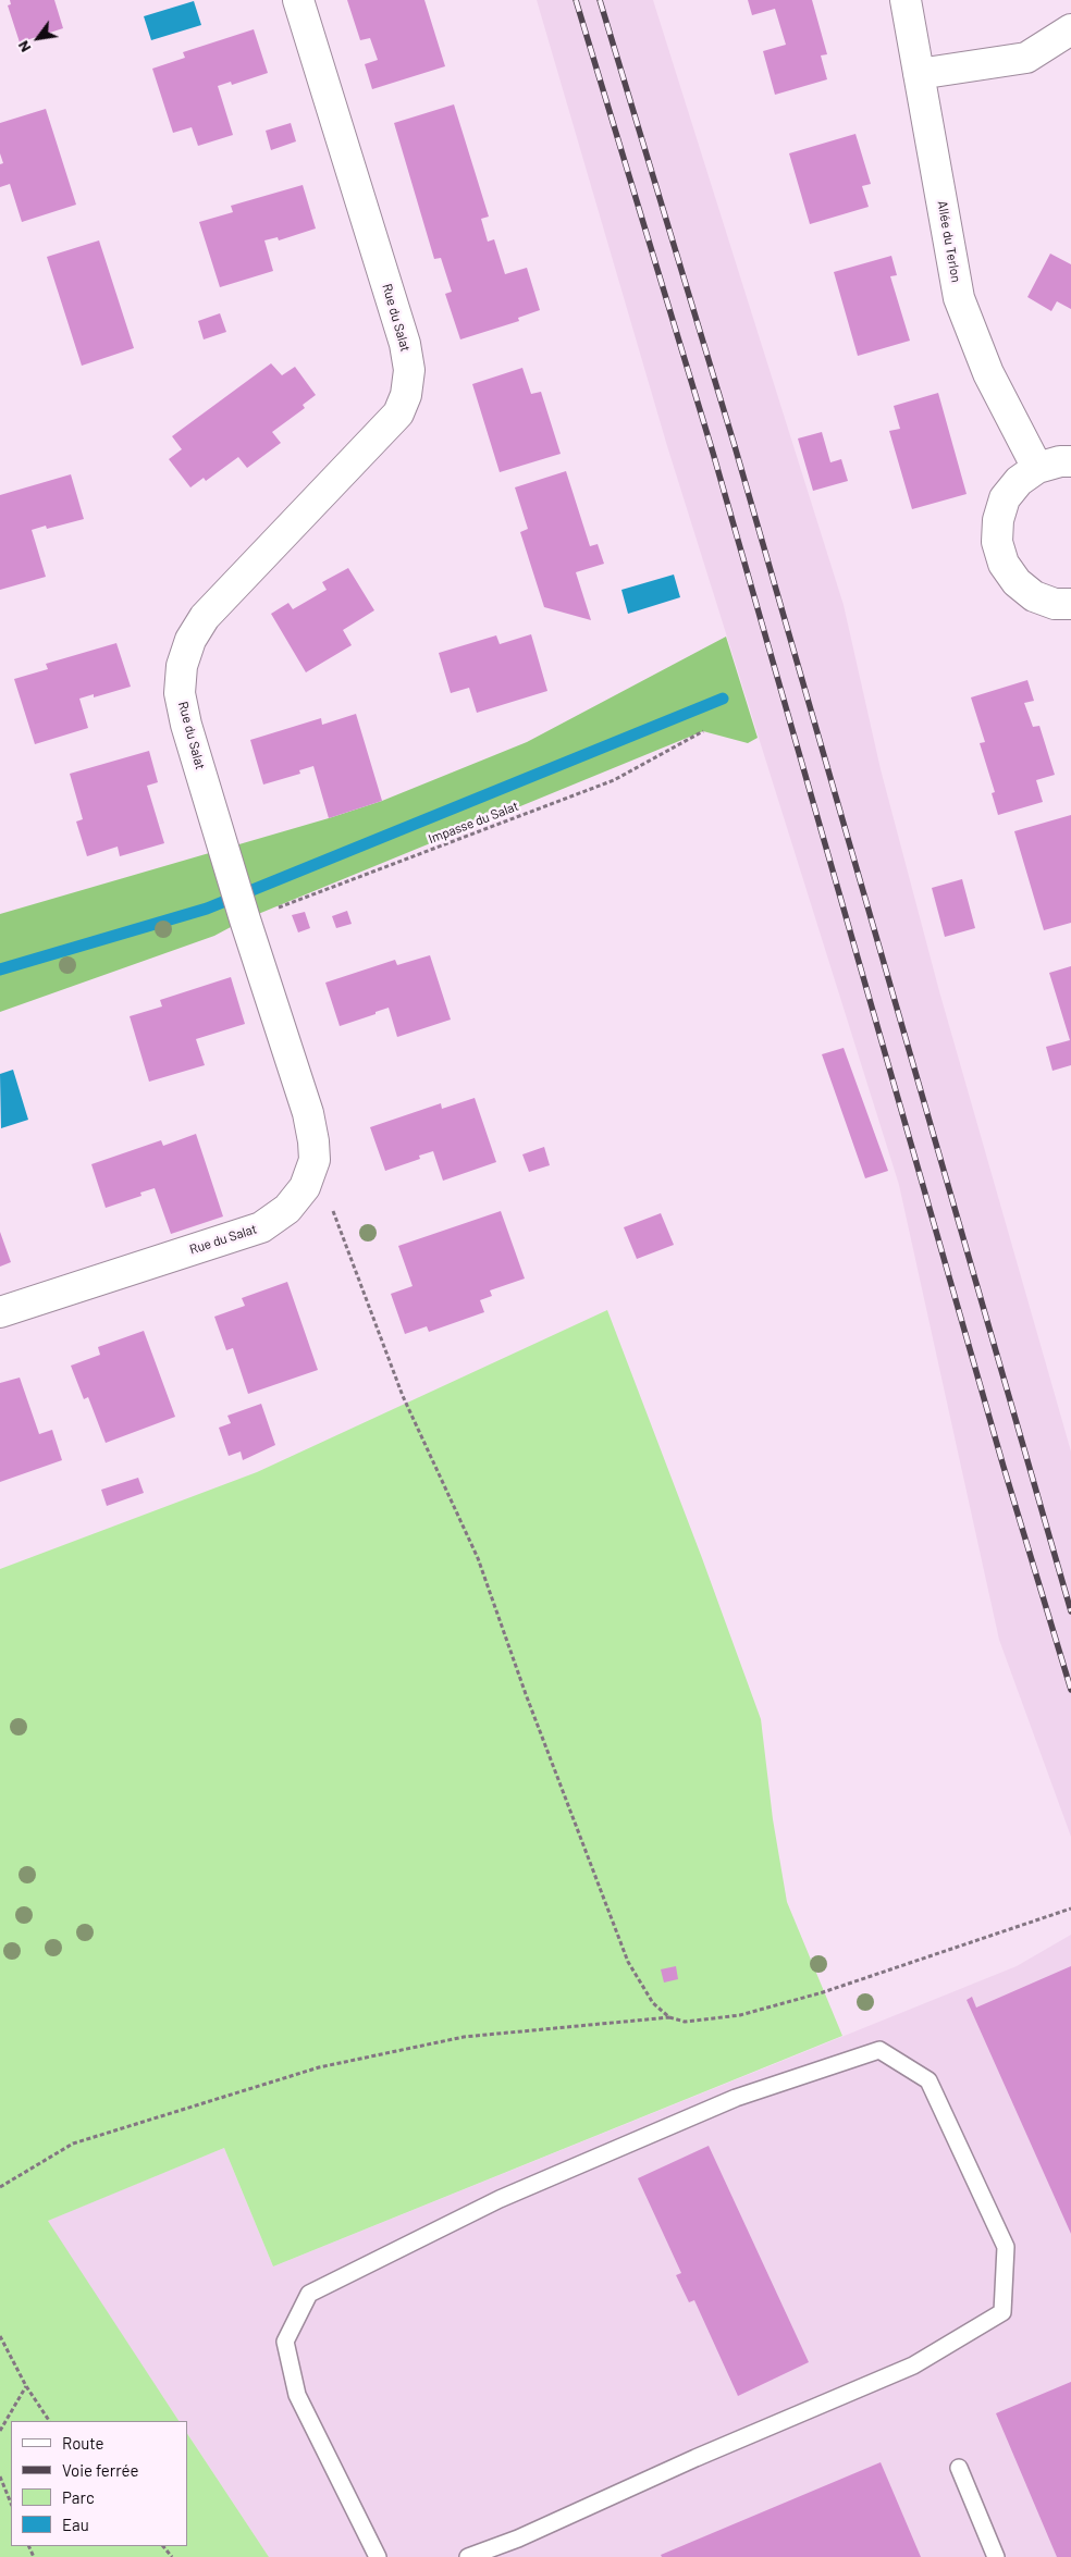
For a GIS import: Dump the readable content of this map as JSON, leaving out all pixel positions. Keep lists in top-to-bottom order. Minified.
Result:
{"streets":{"street":["Allée du Terlon","Rue du Salat"],"path":["Impasse du Salat"]},"crossings":[["Rue du Salat","Impasse du Salat"]],"legend":["Route","Voie ferrée","Parc","Eau"],"north":"bottom left"}
